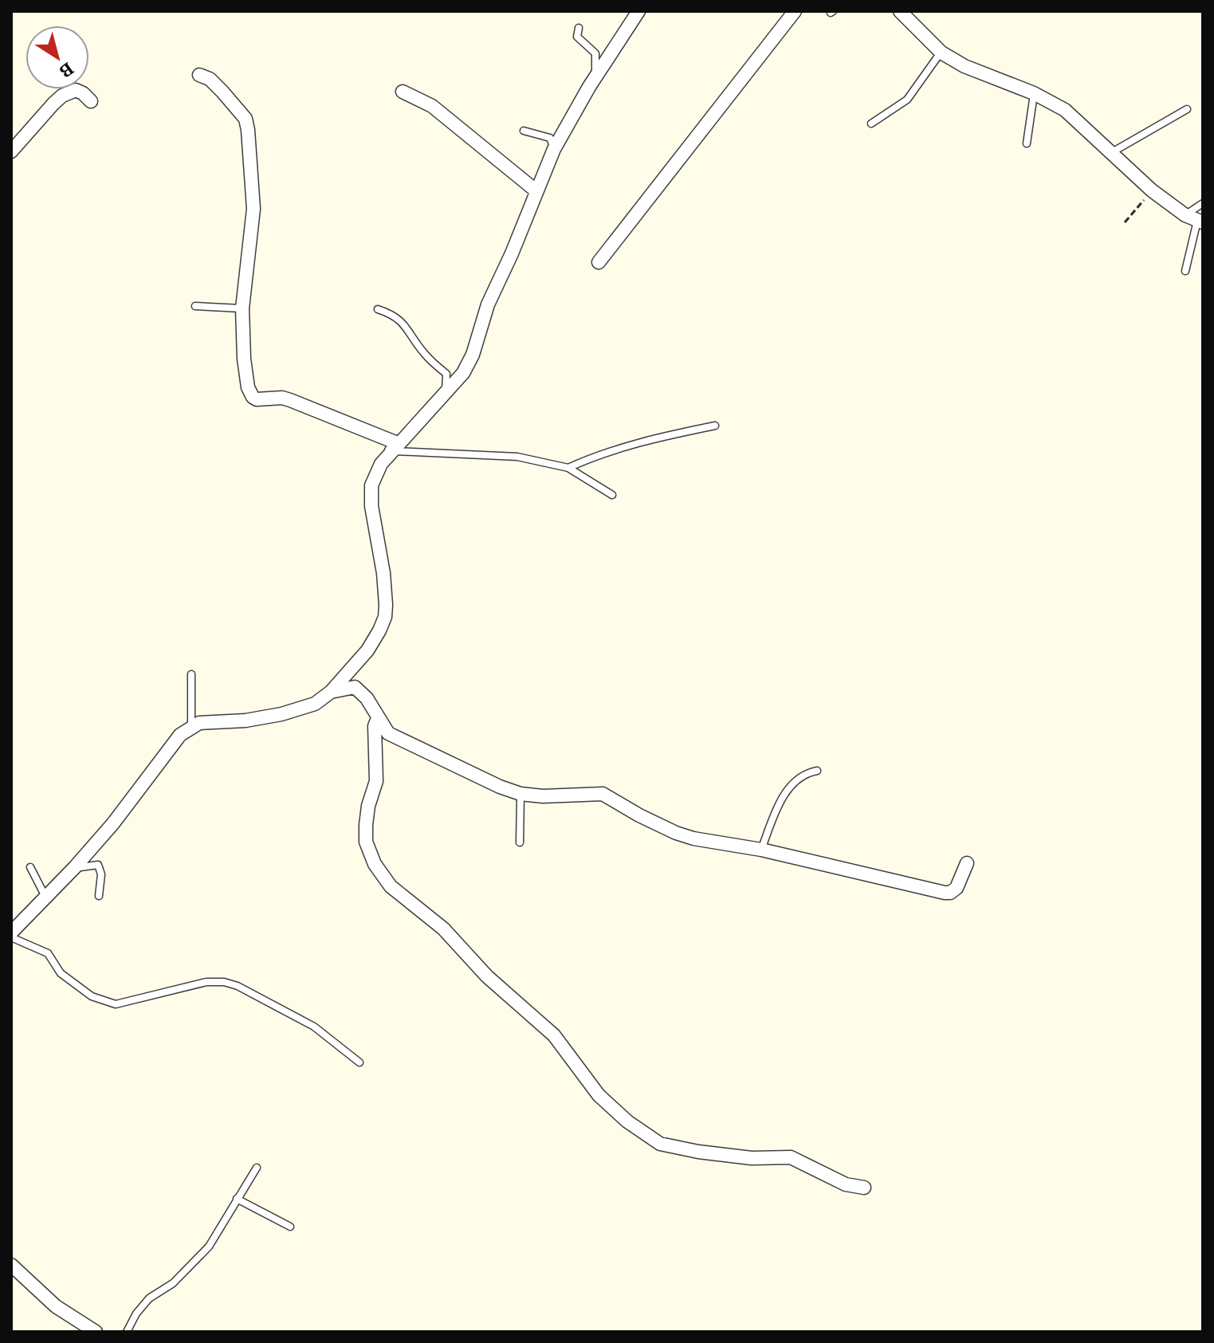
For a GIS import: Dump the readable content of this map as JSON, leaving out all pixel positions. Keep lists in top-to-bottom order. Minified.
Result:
{"north":"bottom right"}
